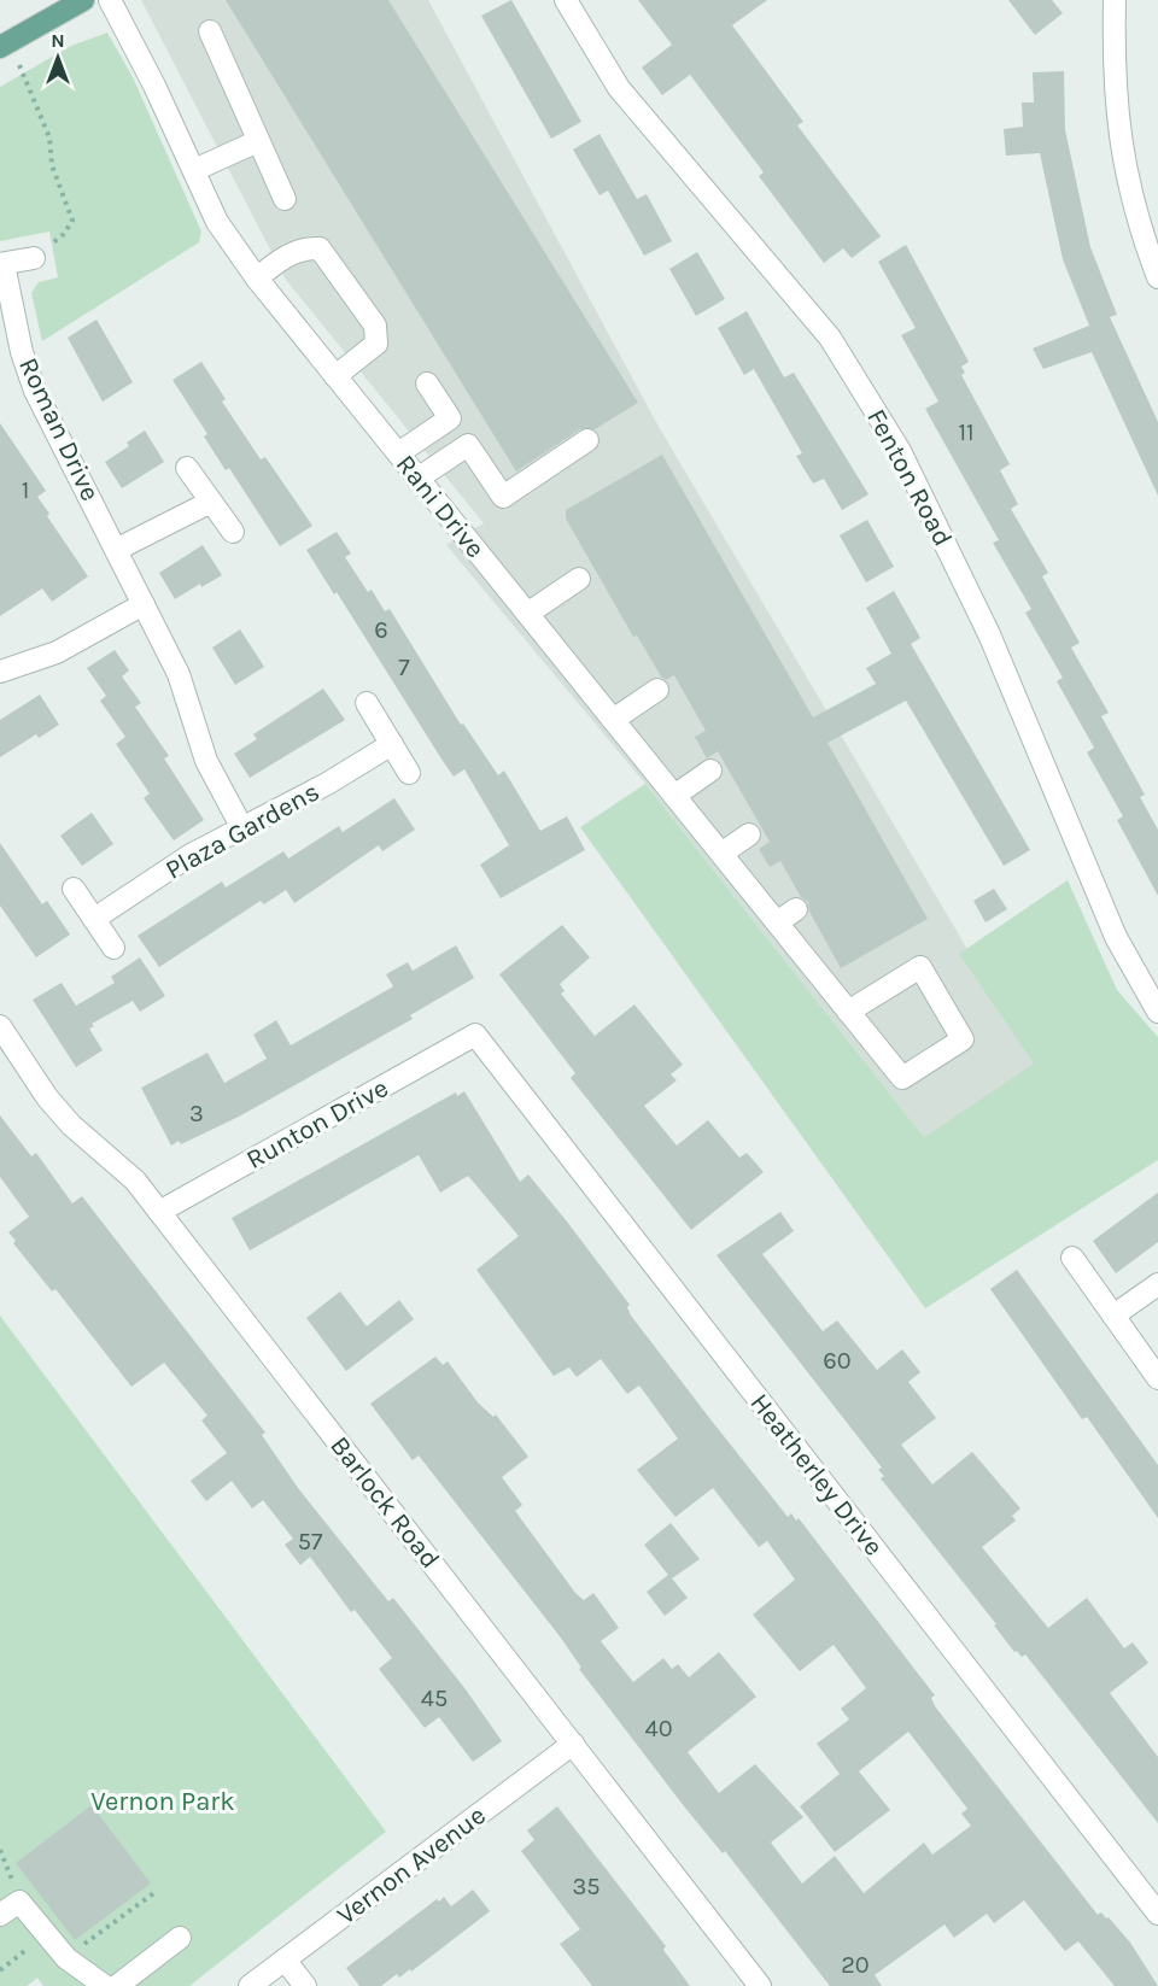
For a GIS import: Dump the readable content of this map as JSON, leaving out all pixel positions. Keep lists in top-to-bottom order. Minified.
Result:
{"streets":{"street":["Roman Drive","Fenton Road","Rani Drive","Plaza Gardens","Runton Drive","Heatherley Drive","Barlock Road","Vernon Avenue"]},"crossings":[["Roman Drive","Plaza Gardens"],["Runton Drive","Heatherley Drive"],["Runton Drive","Barlock Road"],["Barlock Road","Vernon Avenue"]],"parks":["Vernon Park"],"house_numbers":["11","1","6","7","3","60","57","45","40","35","20"],"north":"top"}
